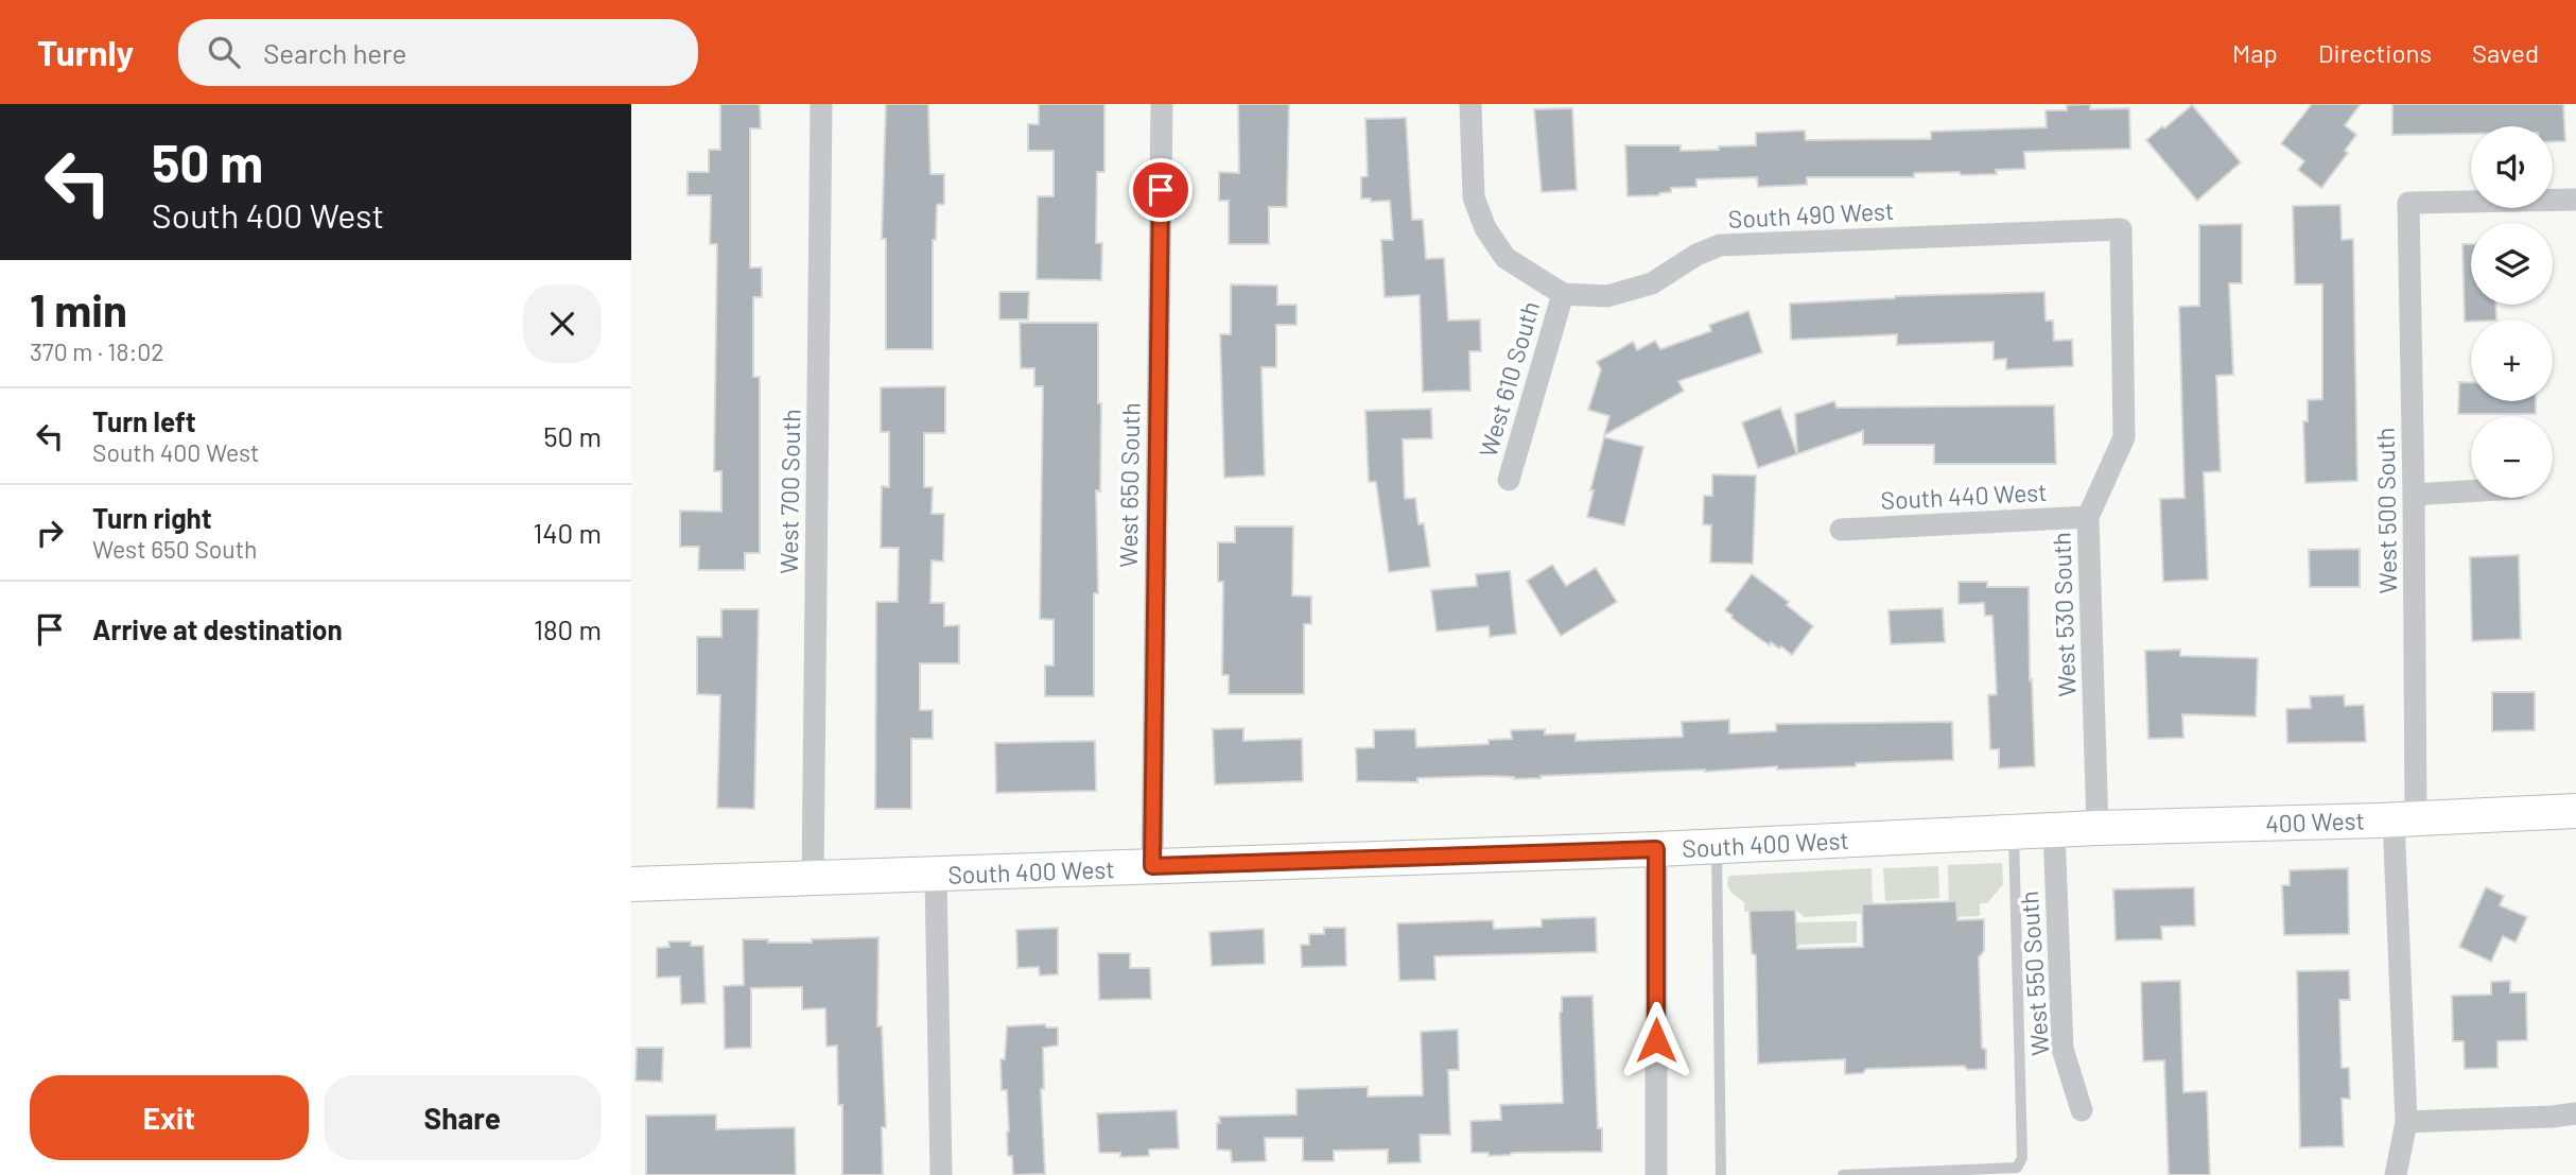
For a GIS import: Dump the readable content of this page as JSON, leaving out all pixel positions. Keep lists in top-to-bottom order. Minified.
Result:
{"streets":{"main road":["400 West","South 400 West"],"street":["South 490 West","West 610 South","West 650 South","West 700 South","South 440 West","West 500 South","West 530 South","West 550 South"]},"crossings":[["South 490 West","West 610 South"],["South 490 West","West 530 South"],["West 650 South","South 400 West"],["West 700 South","South 400 West"],["South 440 West","West 530 South"],["West 500 South","400 West"],["West 530 South","400 West"],["400 West","South 400 West"],["400 West","West 550 South"],["South 400 West","West 550 South"]],"page":{"header":"Turnly","search":"Search here","nav":["Map","Directions","Saved"],"turn":["50 m","South 400 West"],"map_buttons":["+","−"],"heading":["1 min","370 m · 18:02"],"list":[{"name":"Turn left","note":"South 400 West","value":"50 m"},{"name":"Turn right","note":"West 650 South","value":"140 m"},{"name":"Arrive at destination","value":"180 m"}],"buttons":["Exit","Share"]}}
